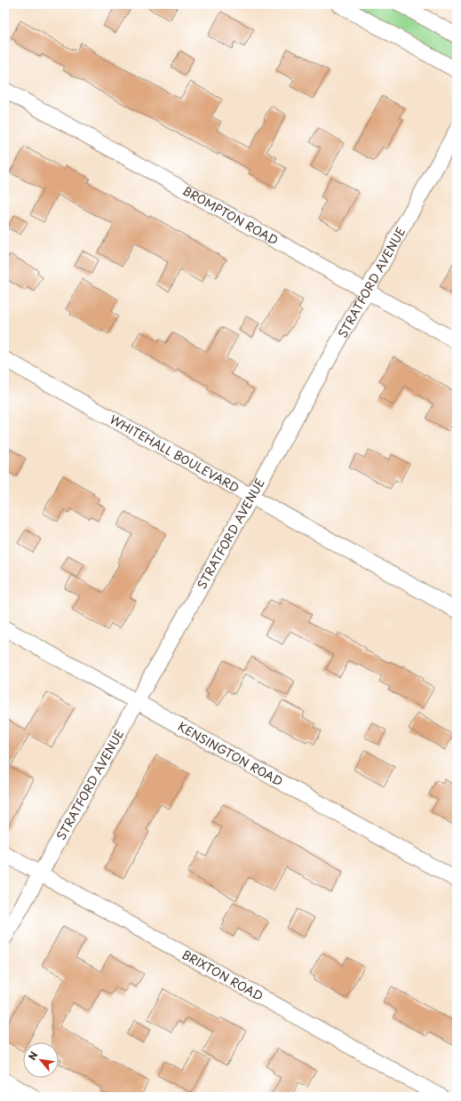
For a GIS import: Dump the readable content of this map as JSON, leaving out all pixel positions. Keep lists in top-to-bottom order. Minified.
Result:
{"streets":{"street":["BROMPTON ROAD","STRATFORD AVENUE","WHITEHALL BOULEVARD","KENSINGTON ROAD","BRIXTON ROAD"]},"crossings":[["BROMPTON ROAD","STRATFORD AVENUE"],["STRATFORD AVENUE","WHITEHALL BOULEVARD"],["STRATFORD AVENUE","KENSINGTON ROAD"],["STRATFORD AVENUE","BRIXTON ROAD"]],"north":"top left"}
